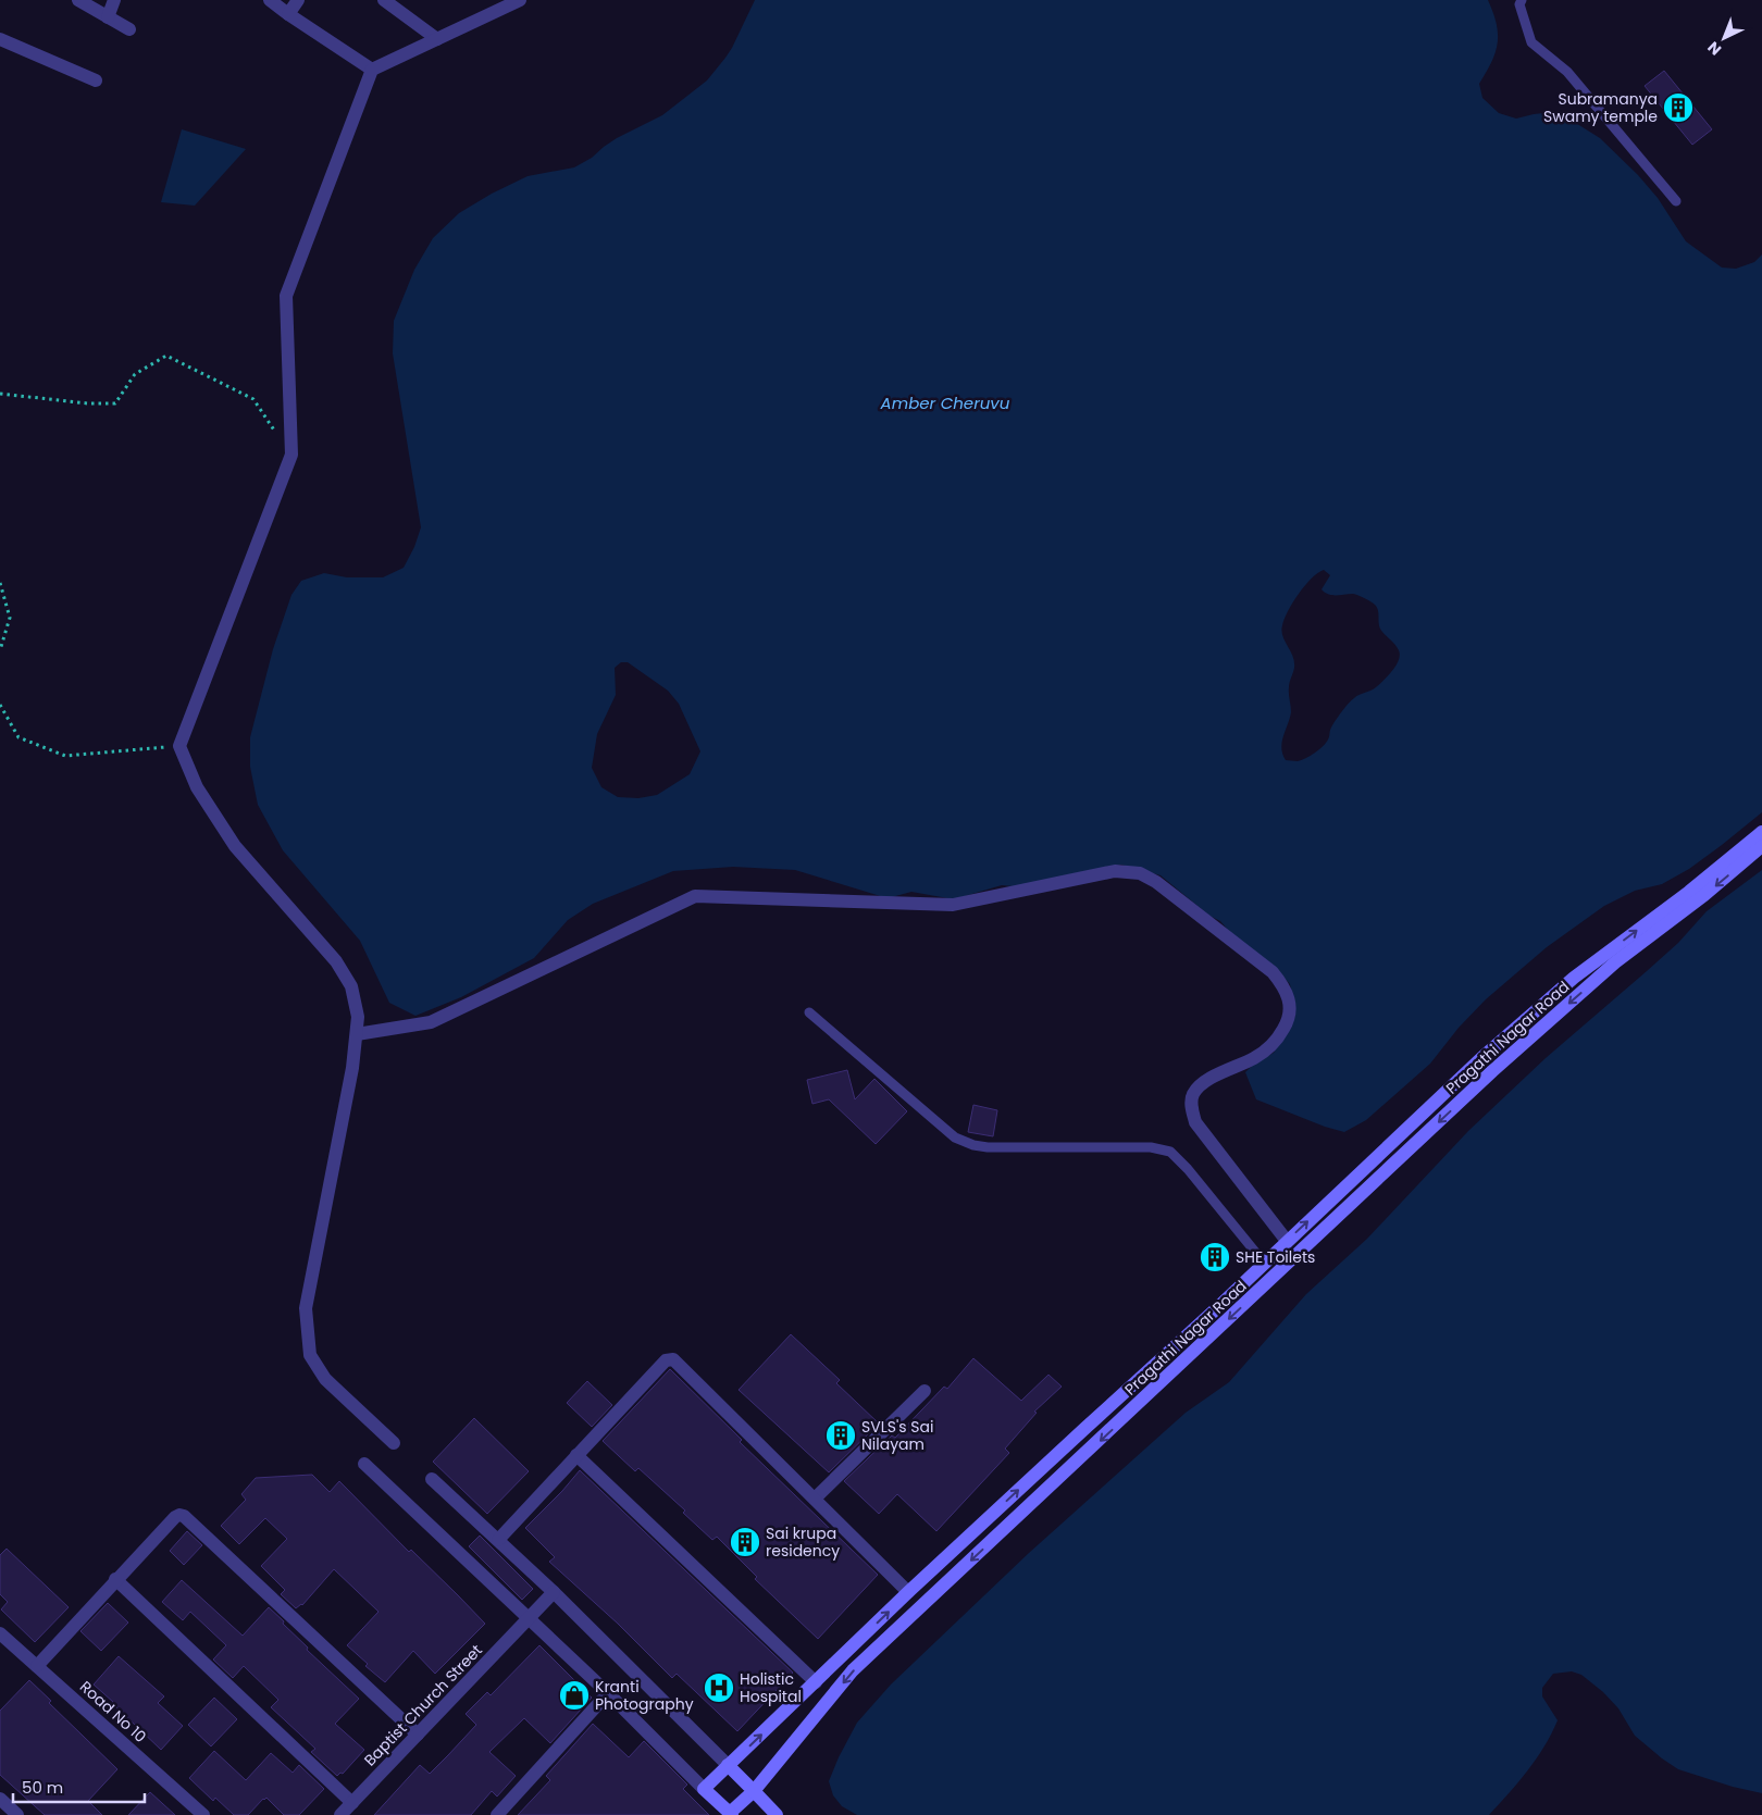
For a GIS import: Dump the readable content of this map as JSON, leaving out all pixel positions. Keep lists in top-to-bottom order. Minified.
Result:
{"streets":{"main road":["Pragathi Nagar Road"],"street":["Baptist Church Street","Road No 10"]},"water":["Amber Cheruvu"],"places":{"building":["Subramanya Swamy temple","SHE Toilets","SVLS's Sai Nilayam","Sai krupa residency"],"hospital":["Holistic Hospital"],"shop":["Kranti Photography"]},"scale_bar":"50 m","north":"bottom left"}
